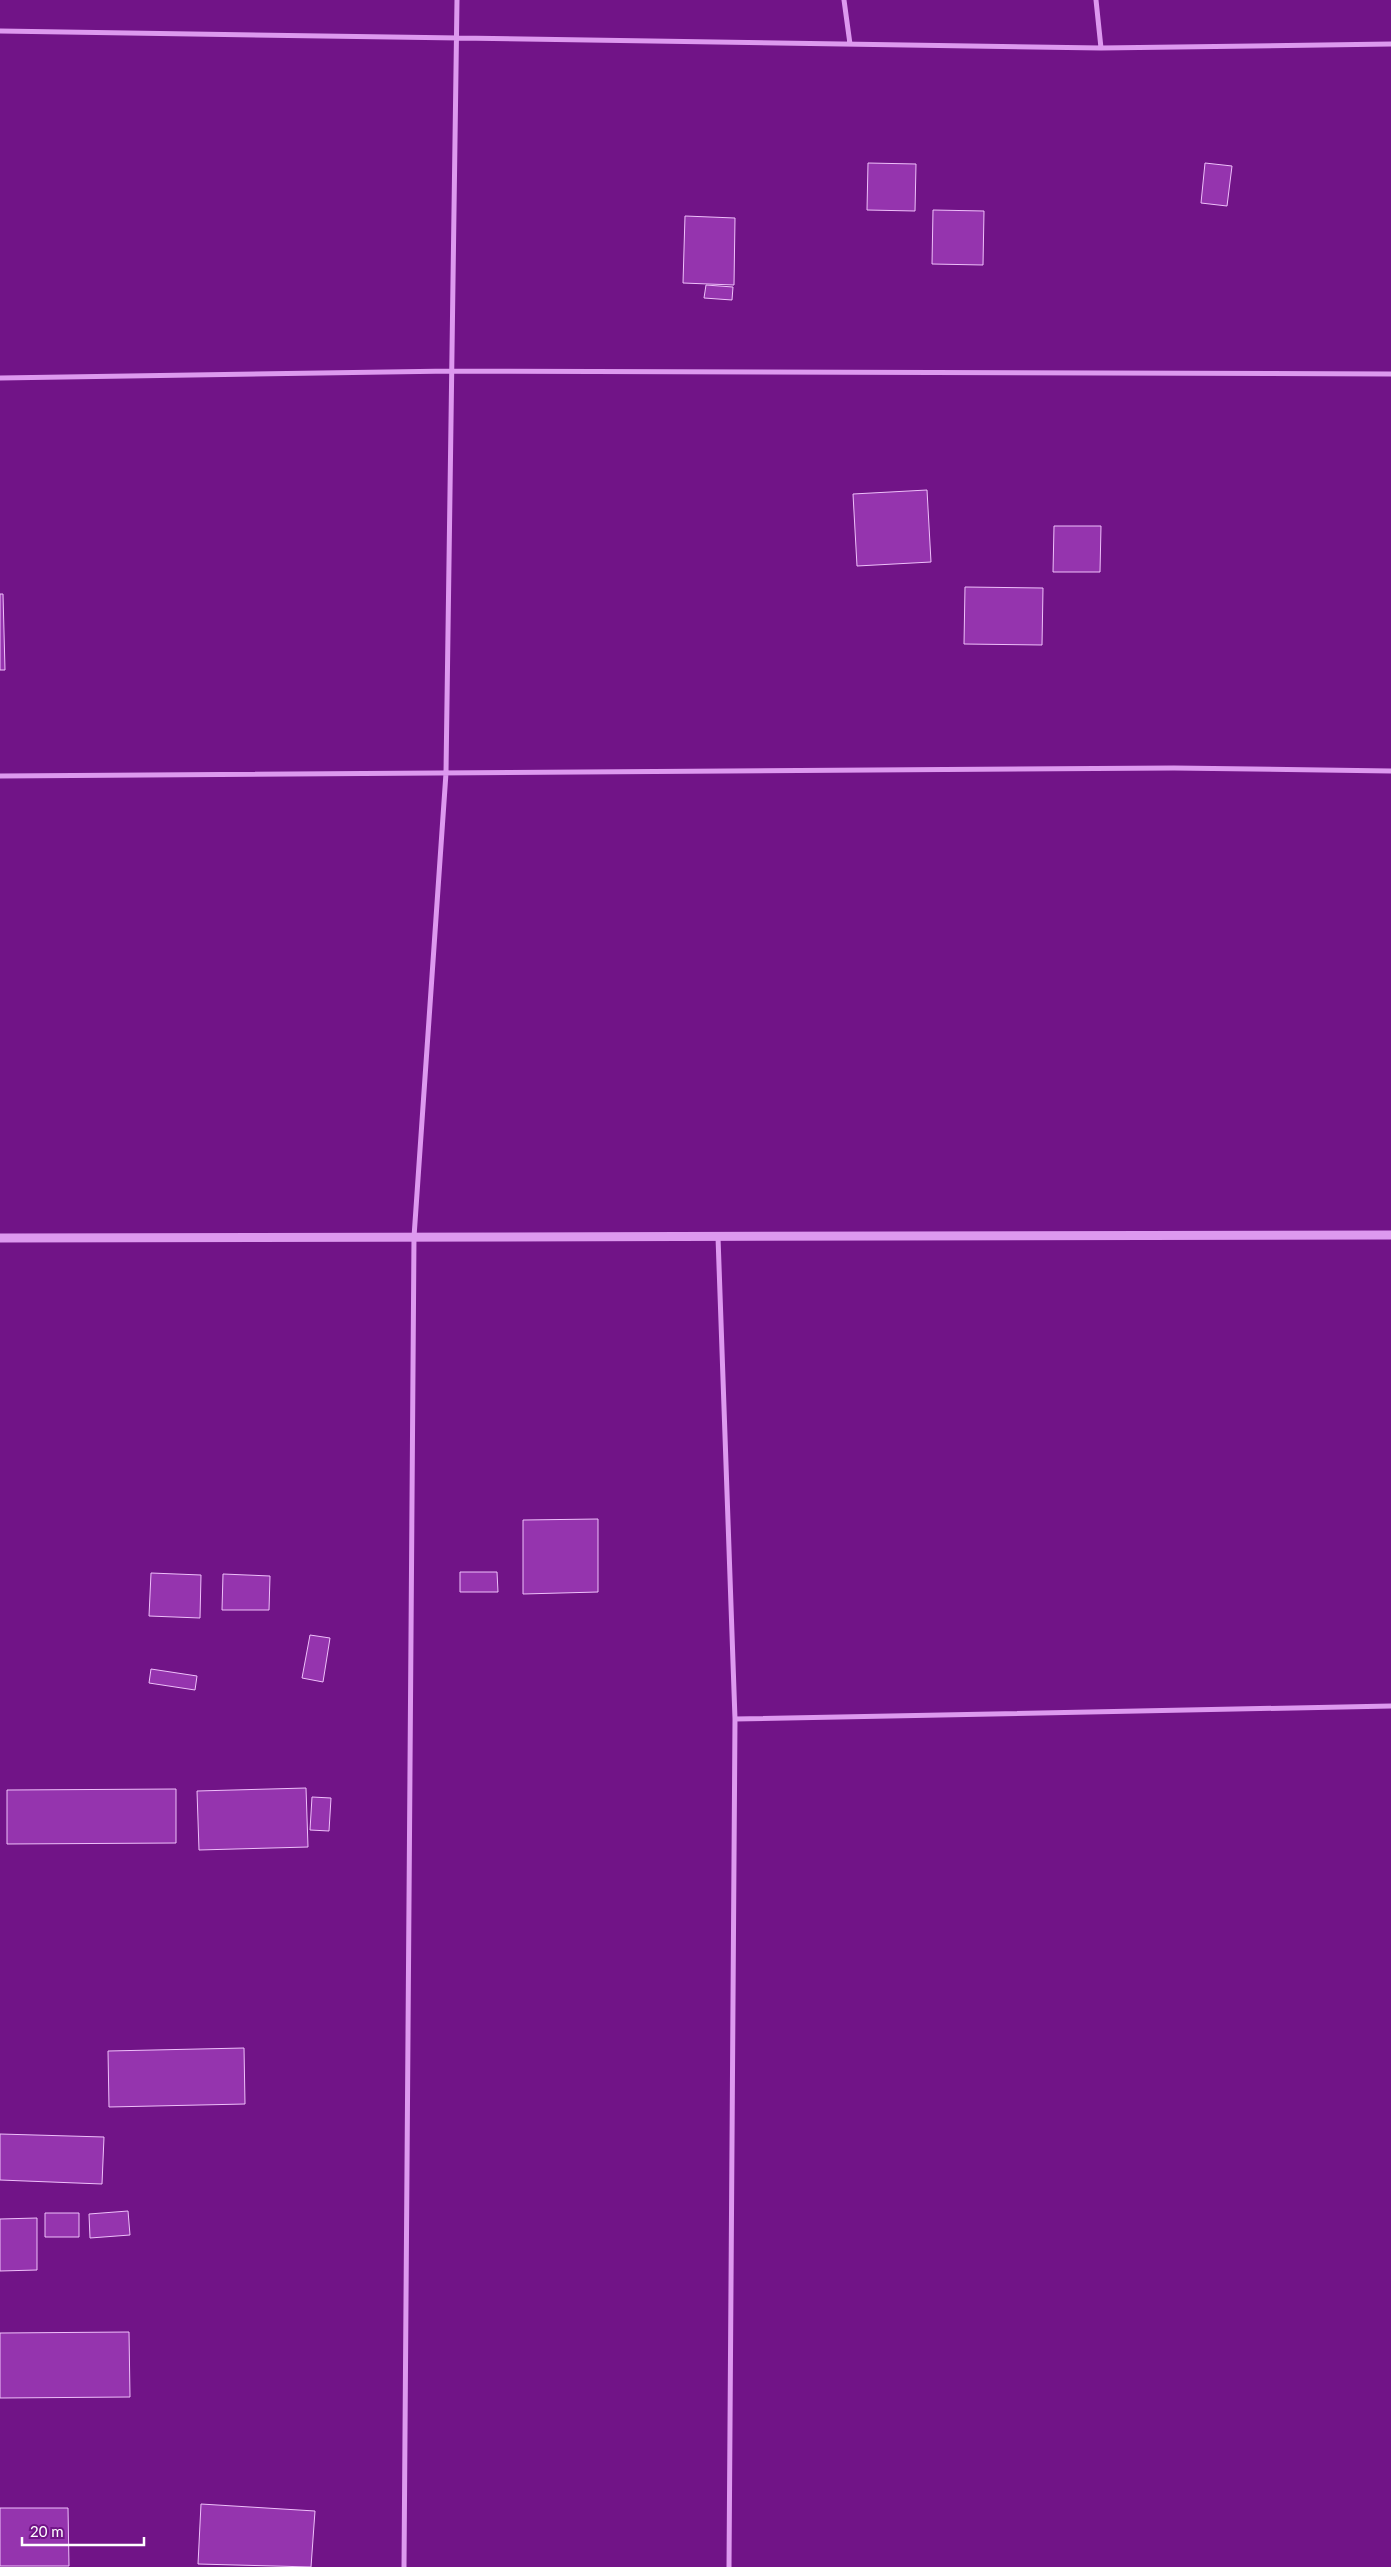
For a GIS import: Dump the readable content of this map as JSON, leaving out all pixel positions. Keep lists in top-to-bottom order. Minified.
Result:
{"scale_bar":"20 m"}
